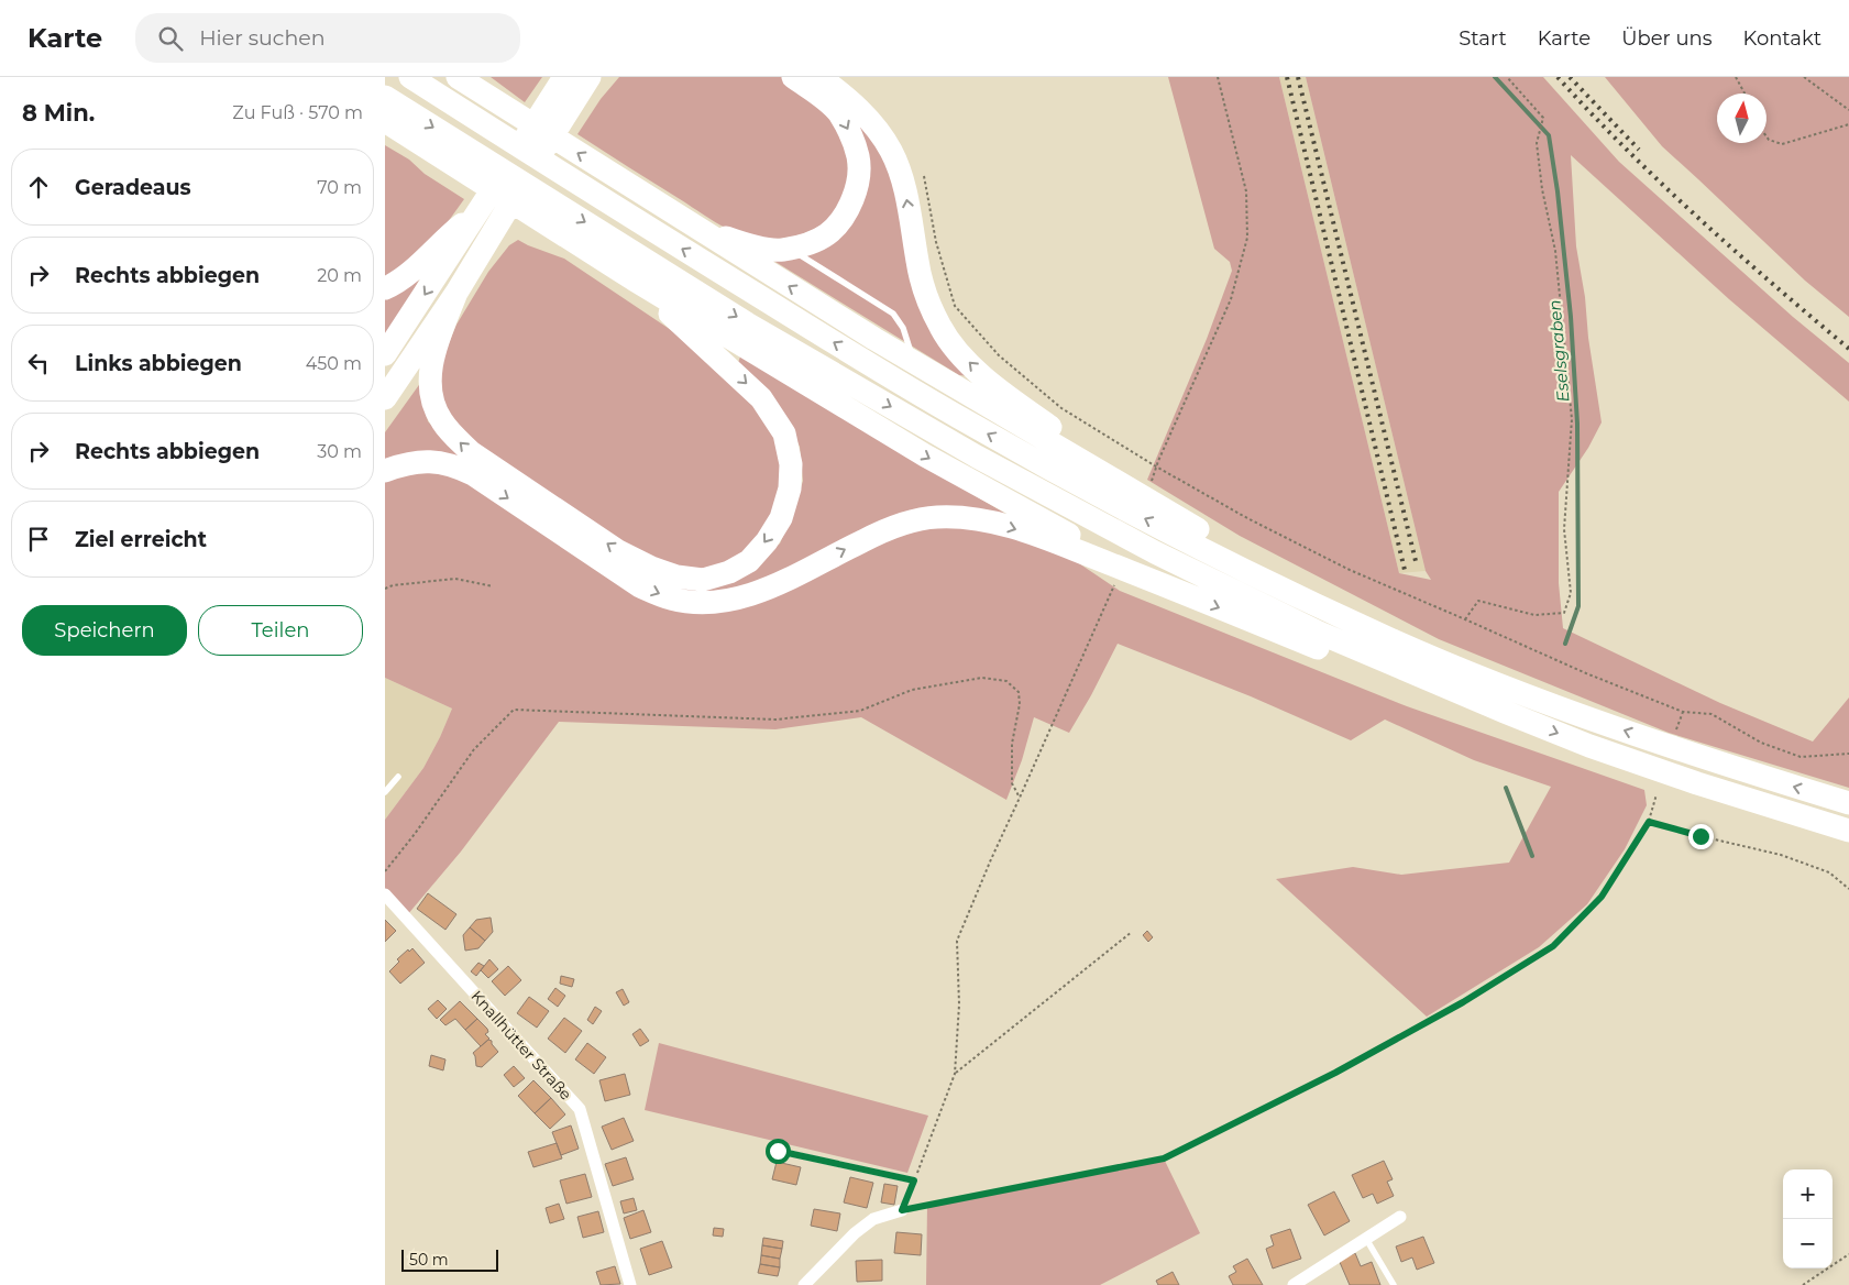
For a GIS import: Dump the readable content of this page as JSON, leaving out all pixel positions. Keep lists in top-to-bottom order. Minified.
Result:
{"streets":{"street":["Knallhütter Straße"]},"water":["Eselsgraben"],"scale_bar":"50 m","north":"top","page":{"header":"Karte","search":"Hier suchen","nav":["Start","Karte","Über uns","Kontakt"],"heading":["8 Min.","Zu Fuß · 570 m"],"list":[["Geradeaus","70 m"],["Rechts abbiegen","20 m"],["Links abbiegen","450 m"],["Rechts abbiegen","30 m"],"Ziel erreicht"],"buttons":["Speichern","Teilen"],"map_buttons":["+","−"],"scale":"50 m"}}
